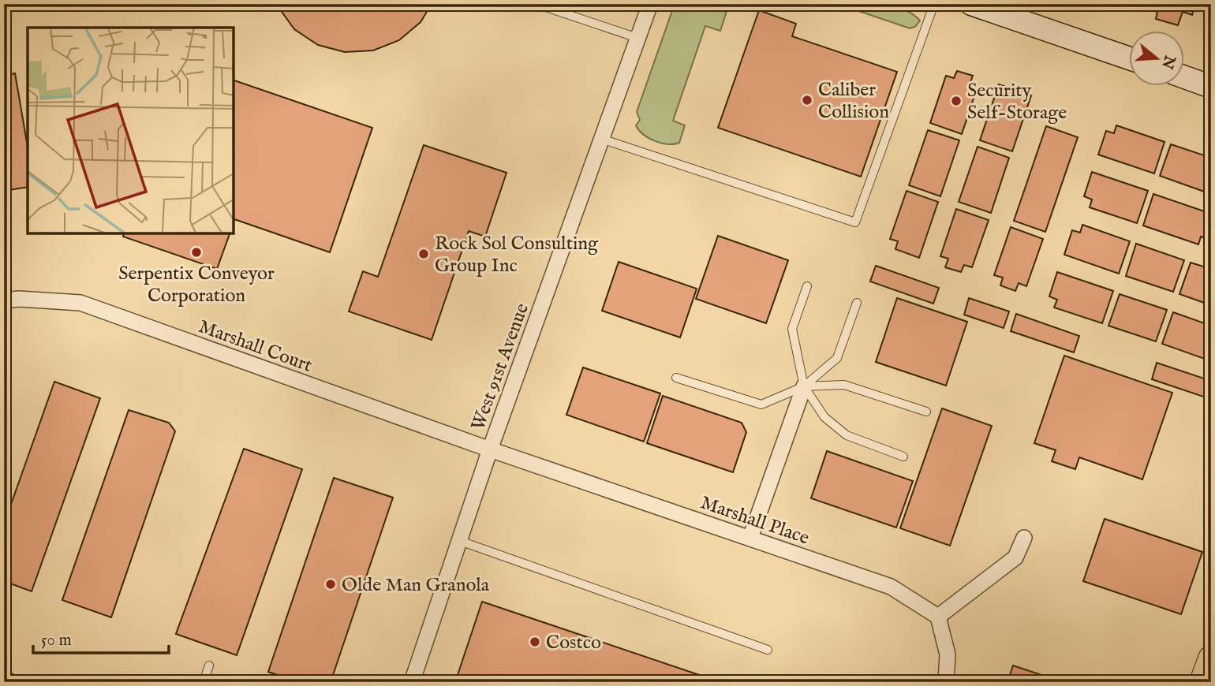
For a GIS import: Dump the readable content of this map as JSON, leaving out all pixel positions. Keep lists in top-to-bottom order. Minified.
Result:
{"streets":{"street":["Marshall Court","West 91st Avenue","Marshall Place"]},"crossings":[["Marshall Court","West 91st Avenue"],["Marshall Court","Marshall Place"],["West 91st Avenue","Marshall Place"]],"places":["Caliber Collision","Security Self-Storage","Serpentix Conveyor Corporation","Rock Sol Consulting Group Inc","Olde Man Granola","Costco"],"scale_bar":"50 m","north":"right"}
